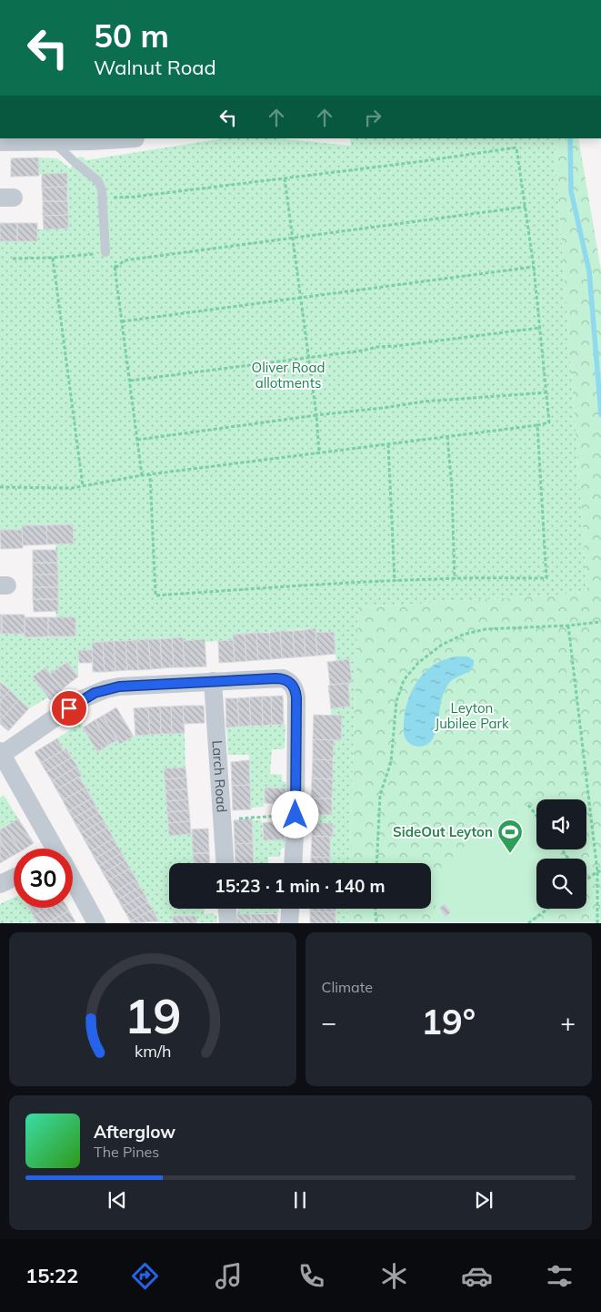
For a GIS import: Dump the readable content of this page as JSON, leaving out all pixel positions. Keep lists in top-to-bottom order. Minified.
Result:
{"streets":{"street":["Larch Road"]},"parks":["Oliver Road allotments","Leyton Jubilee Park"],"places":{"sports":["SideOut Leyton"]},"page":{"turn":["50 m","Walnut Road"],"limit":"30","trip":"15:23 · 1 min · 140 m","tile":"Climate","heat":["−","19°","+"],"song":["Afterglow","The Pines"],"tabs":"15:22","gauge":["19","km/h"]}}
